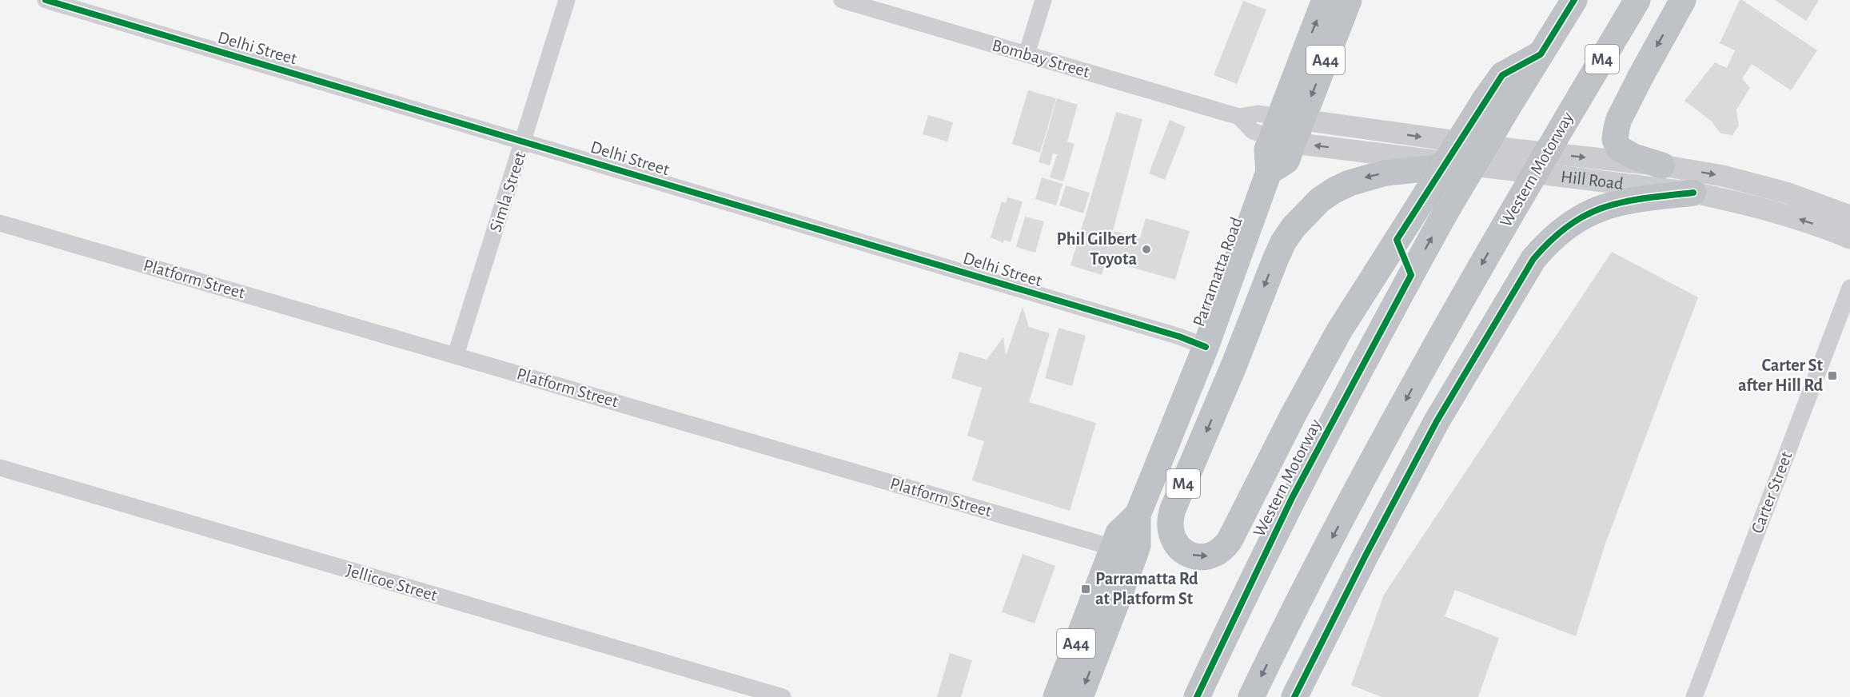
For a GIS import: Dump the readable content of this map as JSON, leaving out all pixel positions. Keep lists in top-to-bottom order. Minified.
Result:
{"streets":{"highway":["M4","A44","Western Motorway","Parramatta Road"],"main road":["Hill Road"],"street":["Delhi Street","Bombay Street","Simla Street","Platform Street","Carter Street","Jellicoe Street"]},"crossings":[["Delhi Street","Simla Street"],["Delhi Street","Parramatta Road"],["Bombay Street","Hill Road"],["Bombay Street","Parramatta Road"],["M4","Western Motorway"],["M4","Hill Road"],["Hill Road","Parramatta Road"],["Simla Street","Platform Street"],["Parramatta Road","Platform Street"]],"places":{"other":["Phil Gilbert Toyota"],"transit":["Carter St after Hill Rd","Parramatta Rd at Platform St"]}}
